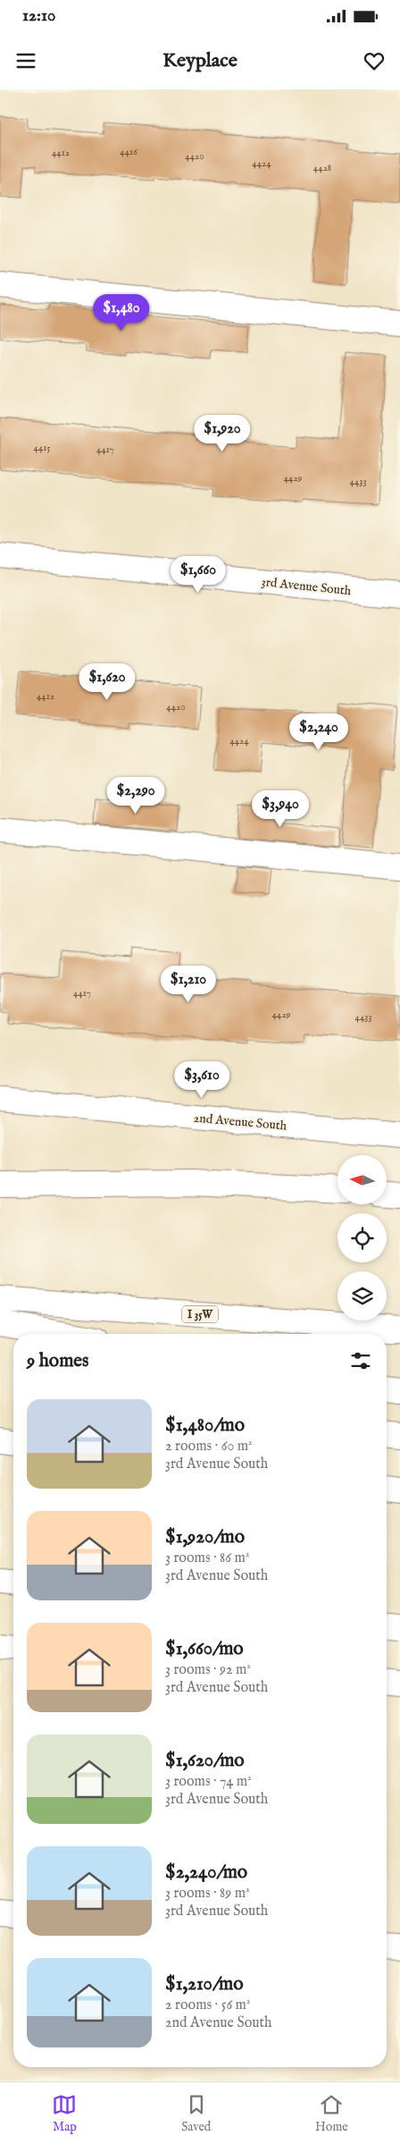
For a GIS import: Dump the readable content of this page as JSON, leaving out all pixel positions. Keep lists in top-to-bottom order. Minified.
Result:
{"streets":{"main road":["3rd Avenue South","2nd Avenue South","I 35W"]},"house_numbers":["4416","4412","4420","4424","4428","4415","4417","4429","4433","4412","4420","4424","4417","4429","4433"],"north":"left","page":{"status":"12:10","header":"Keyplace","price":["$1,480","$1,920","$1,660","$1,620","$2,240","$2,290","$3,940","$1,210","$3,610"],"heading":"9 homes","list":[{"name":"$1,480/mo","note":"2 rooms · 60 m² · 3rd Avenue South"},{"name":"$1,920/mo","note":"3 rooms · 86 m² · 3rd Avenue South"},{"name":"$1,660/mo","note":"3 rooms · 92 m² · 3rd Avenue South"},{"name":"$1,620/mo","note":"3 rooms · 74 m² · 3rd Avenue South"},{"name":"$2,240/mo","note":"3 rooms · 89 m² · 3rd Avenue South"},{"name":"$1,210/mo","note":"2 rooms · 56 m² · 2nd Avenue South"}],"tabs":["Map","Saved","Home"]}}
